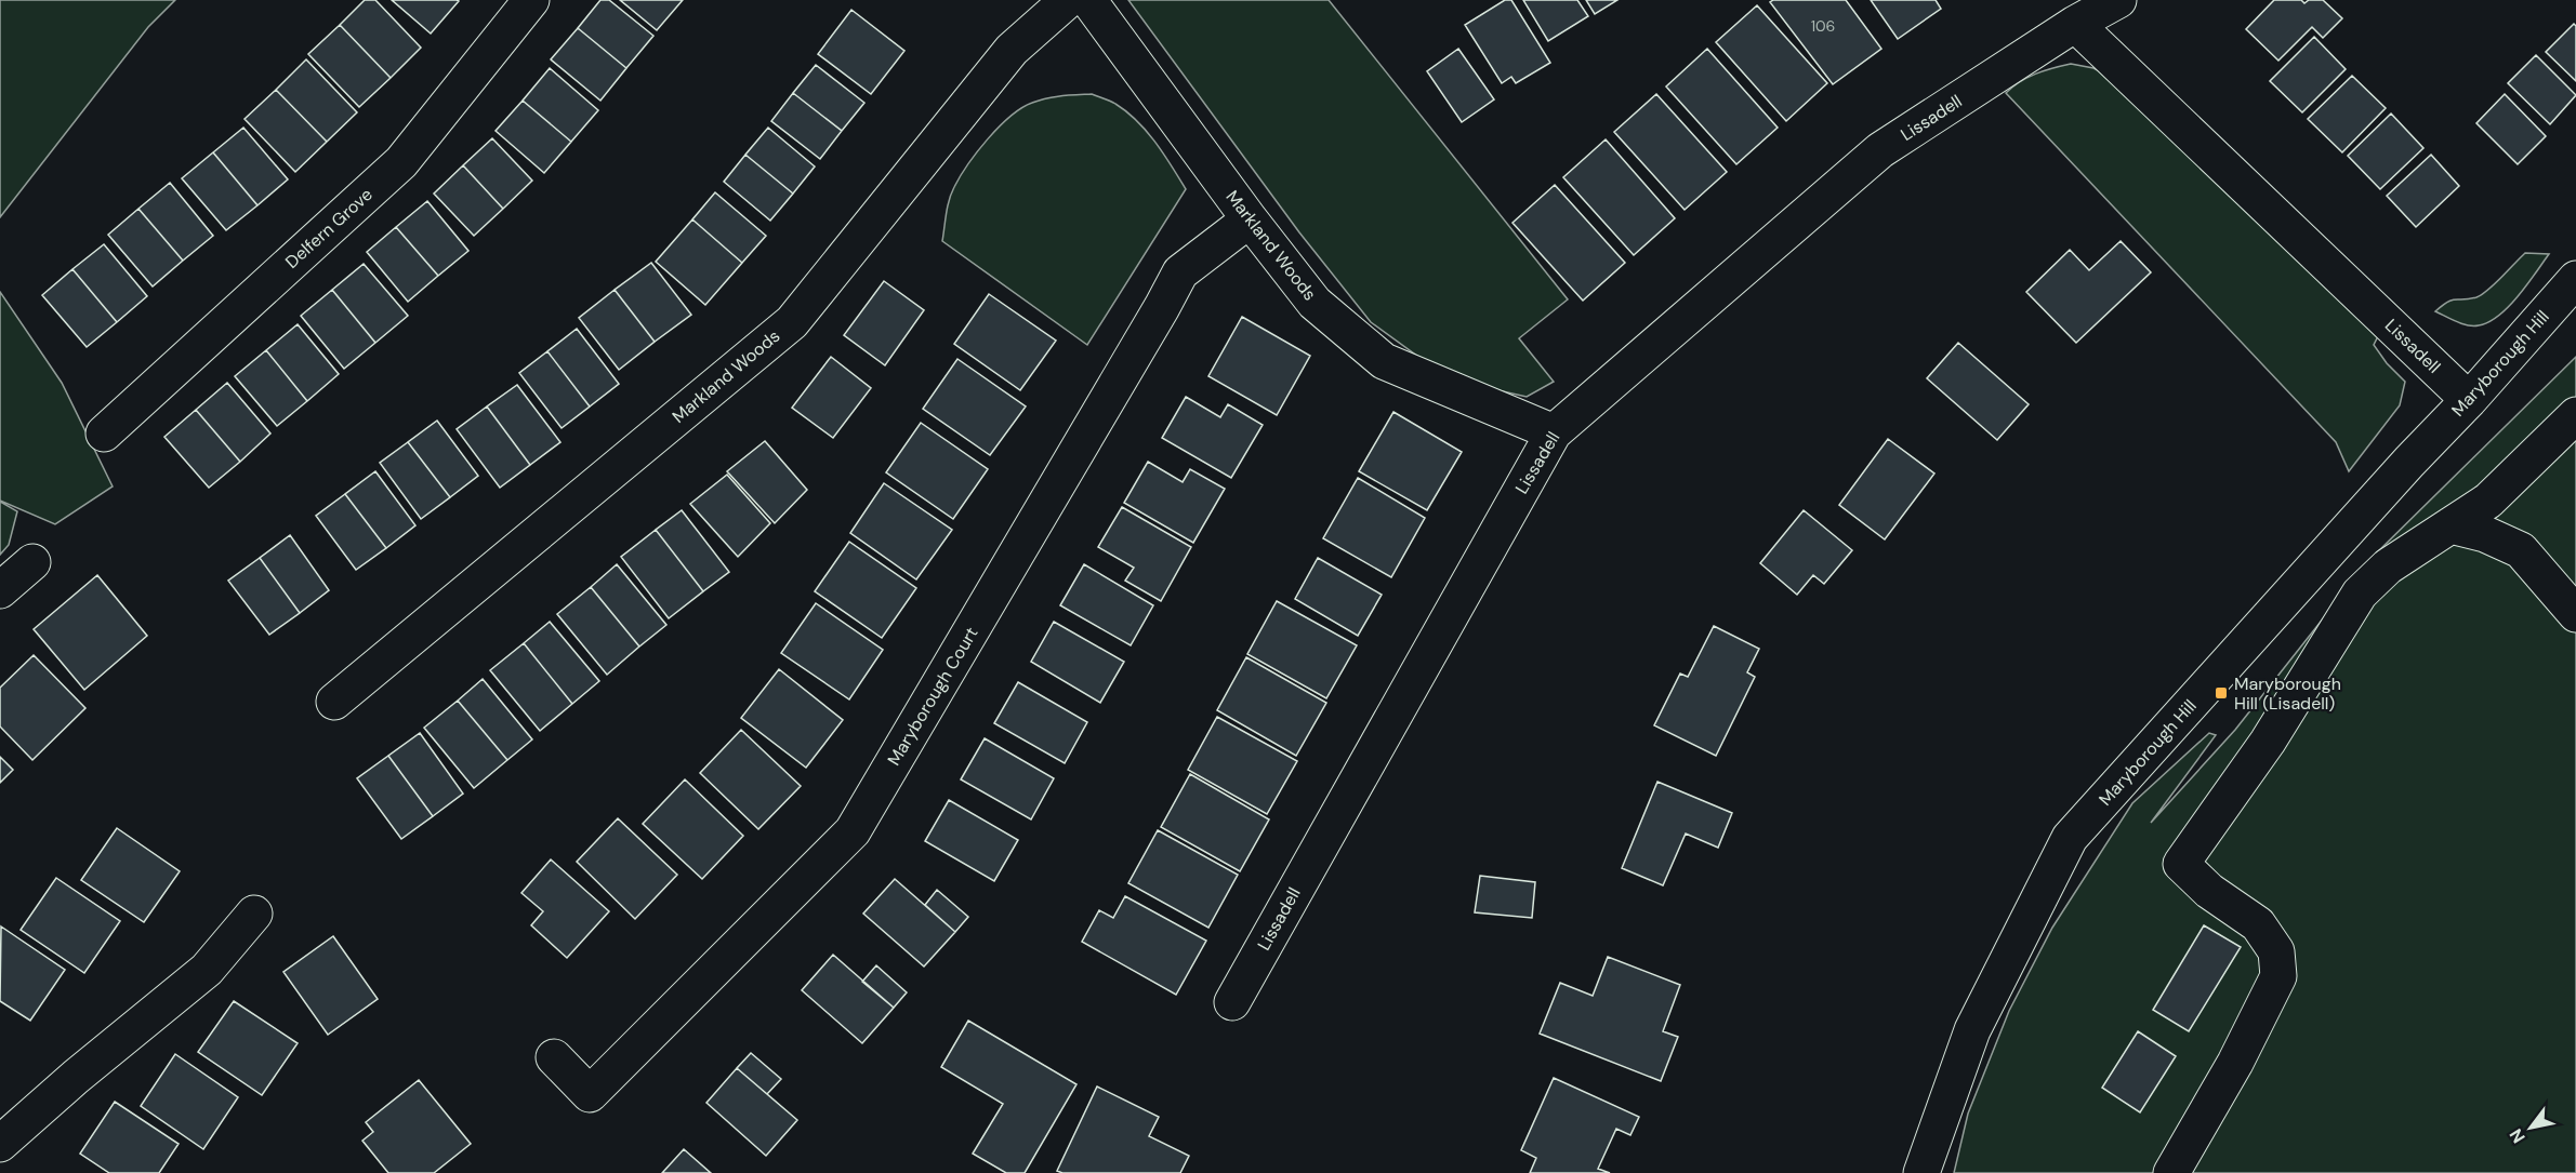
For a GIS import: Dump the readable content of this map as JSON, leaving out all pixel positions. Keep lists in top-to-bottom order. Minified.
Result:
{"streets":{"street":["Lissadell","Delfern Grove","Markland Woods","Maryborough Hill","Maryborough Court"]},"crossings":[["Lissadell","Markland Woods"],["Lissadell","Maryborough Hill"],["Markland Woods","Maryborough Court"]],"places":{"transit":["Maryborough Hill (Lisadell)"]},"house_numbers":["106"],"north":"bottom left"}
